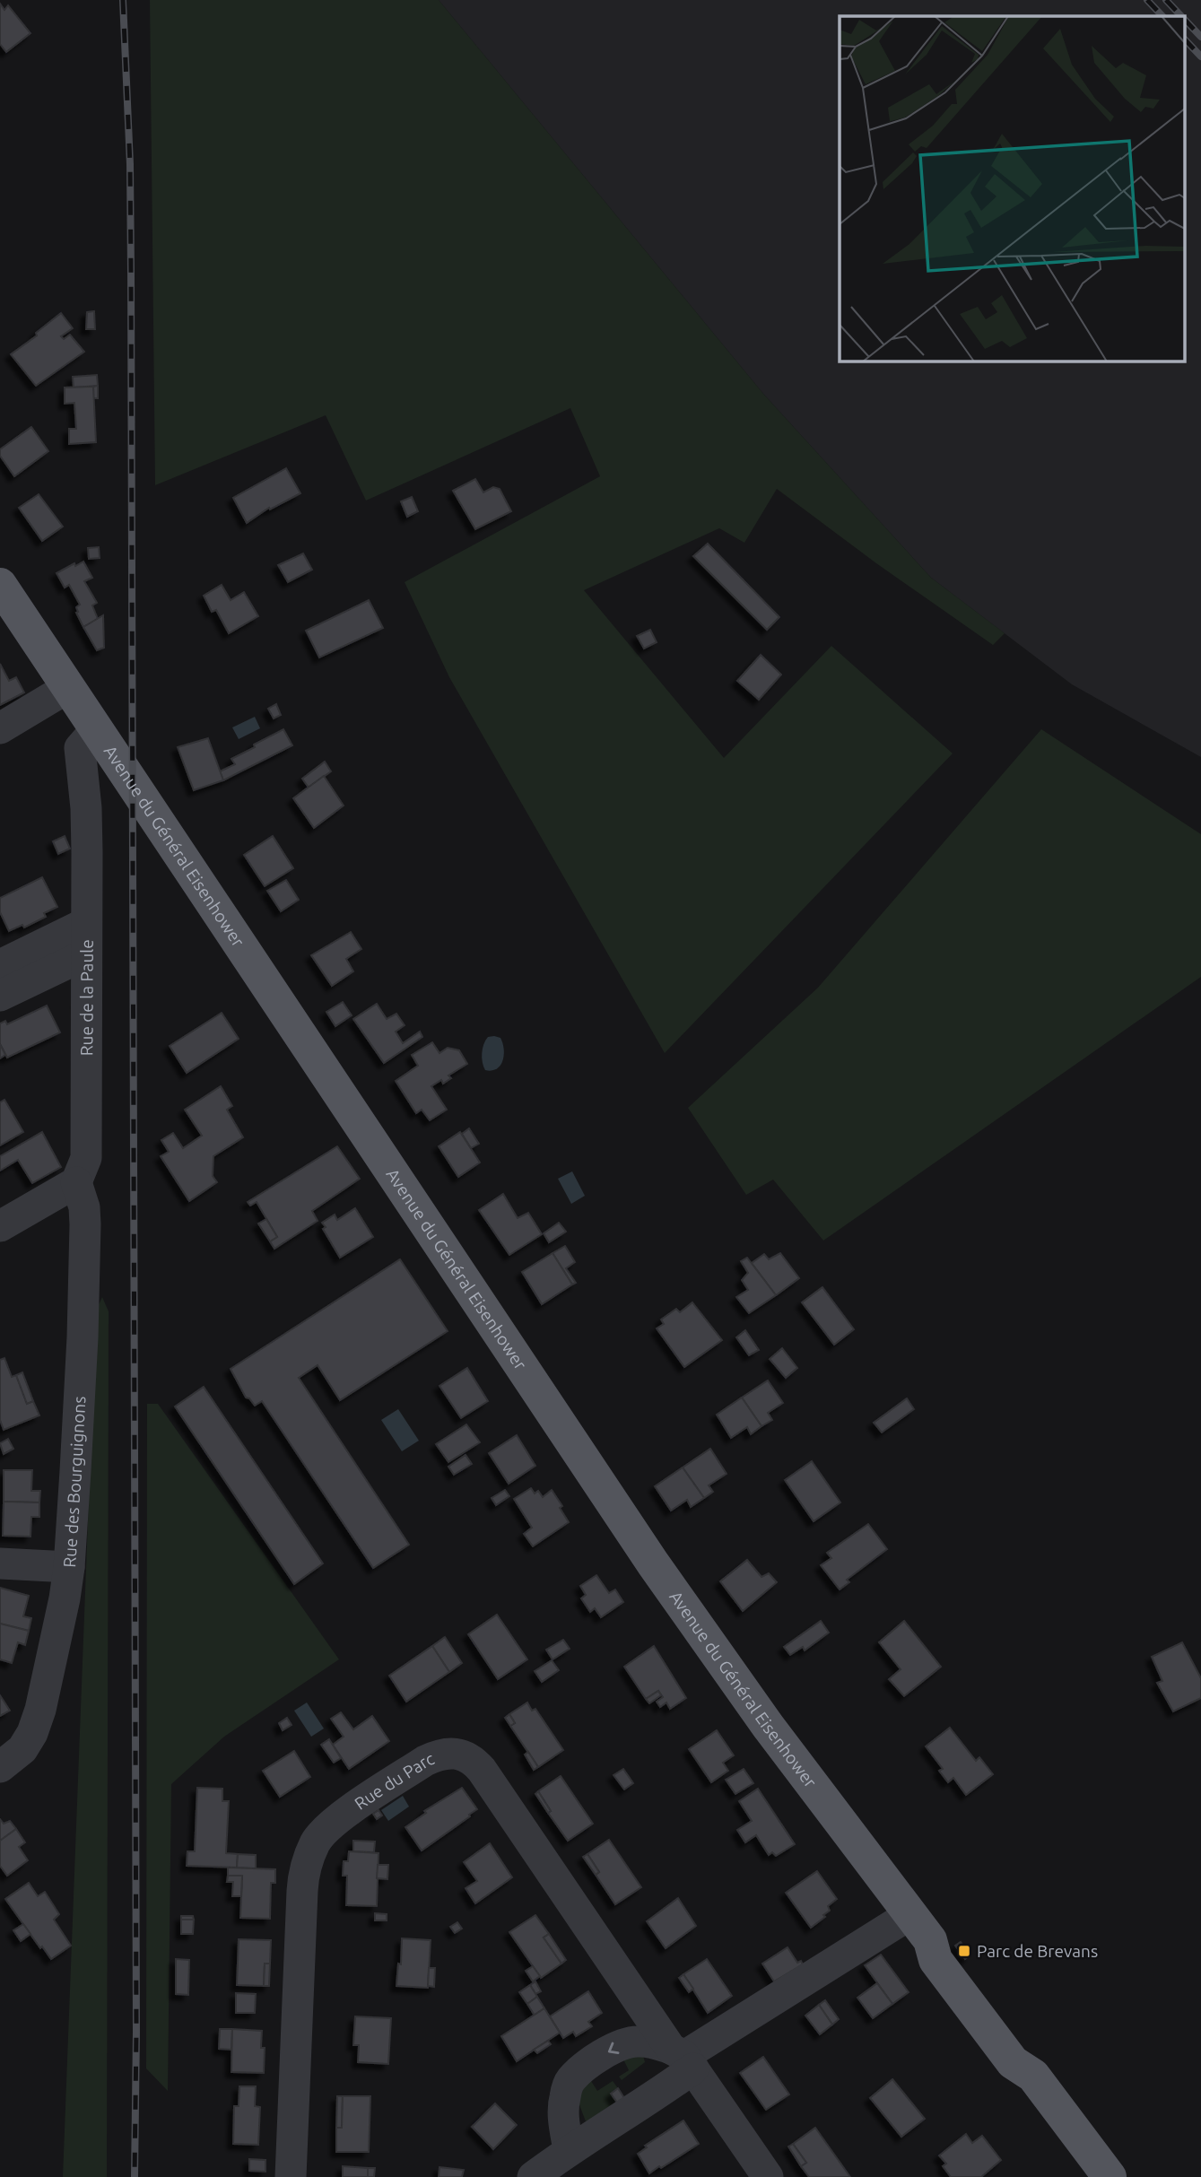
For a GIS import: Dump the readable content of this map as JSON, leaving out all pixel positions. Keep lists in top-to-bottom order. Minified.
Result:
{"streets":{"main road":["Avenue du Général Eisenhower"],"street":["Rue de la Paule","Rue des Bourguignons","Rue du Parc"]},"crossings":[["Avenue du Général Eisenhower","Rue de la Paule"],["Rue de la Paule","Rue des Bourguignons"]],"places":{"transit":["Parc de Brevans"]}}
